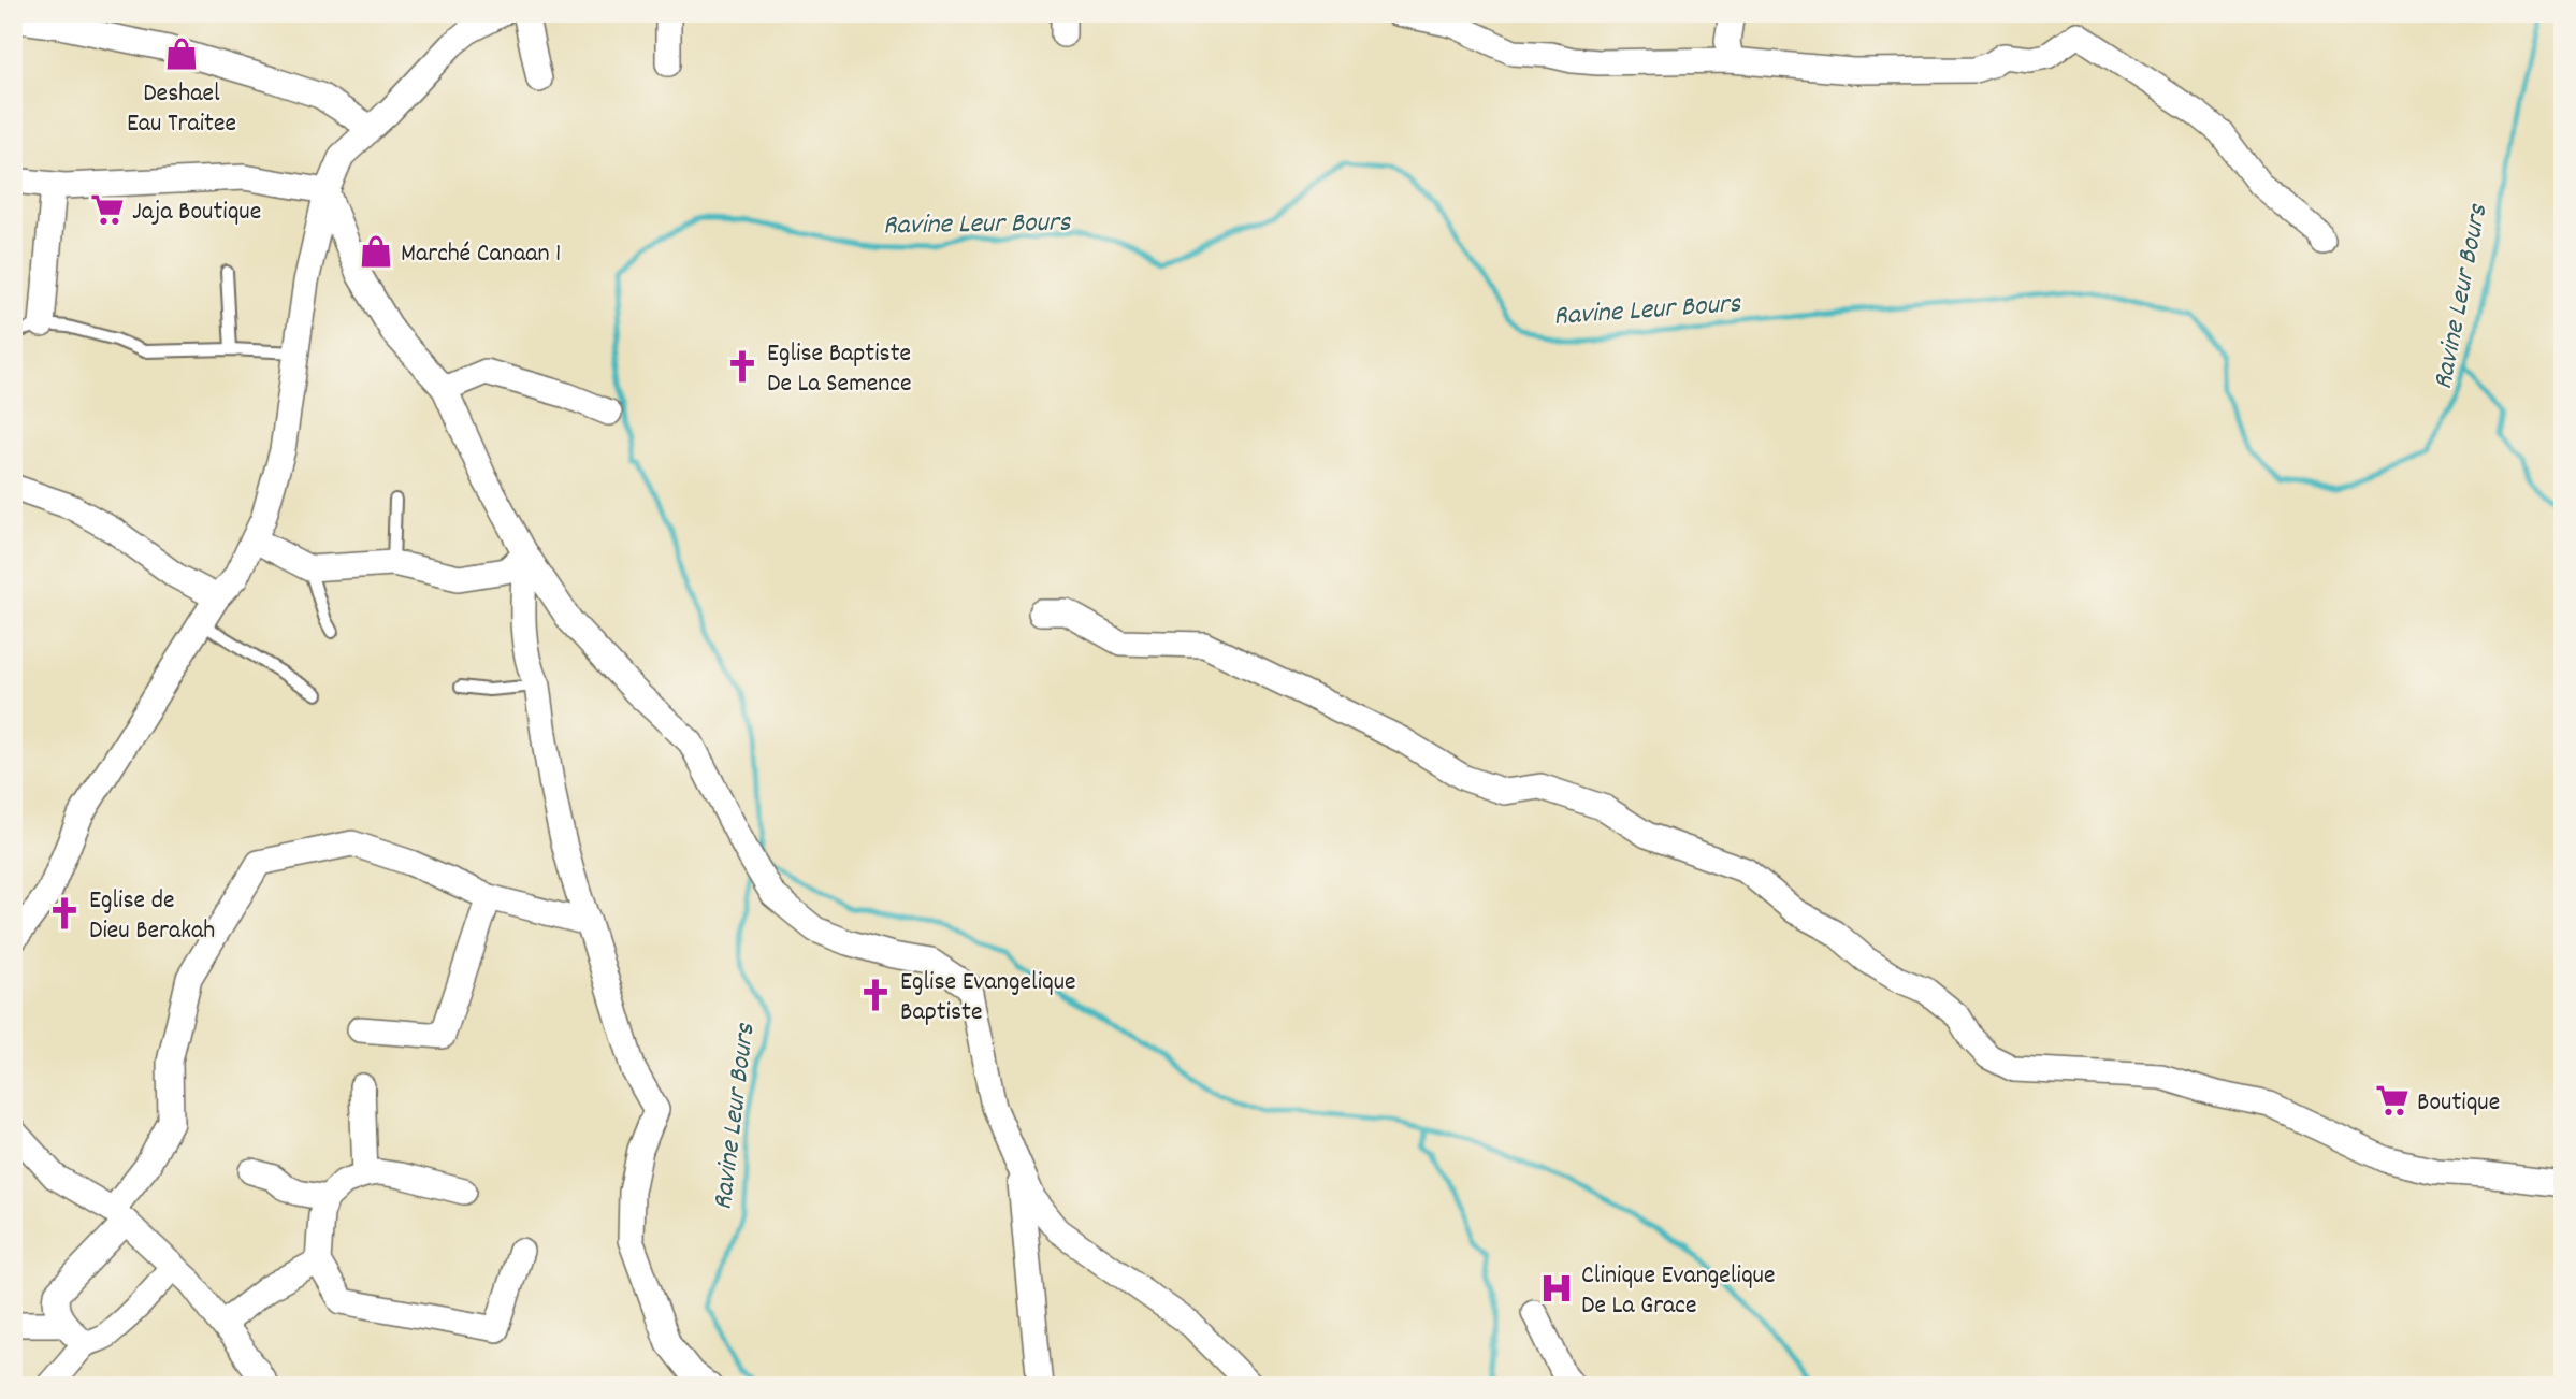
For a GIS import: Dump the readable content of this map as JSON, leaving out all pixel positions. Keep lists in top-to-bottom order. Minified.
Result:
{"water":["Ravine Leur Bours"],"places":{"shop":["Deshael Eau Traitee","Marché Canaan 1"],"supermarket":["Jaja Boutique","Boutique"],"church":["Eglise Baptiste De La Semence","Eglise de Dieu Berakah","Eglise Evangelique Baptiste"],"hospital":["Clinique Evangelique De La Grace"]}}
